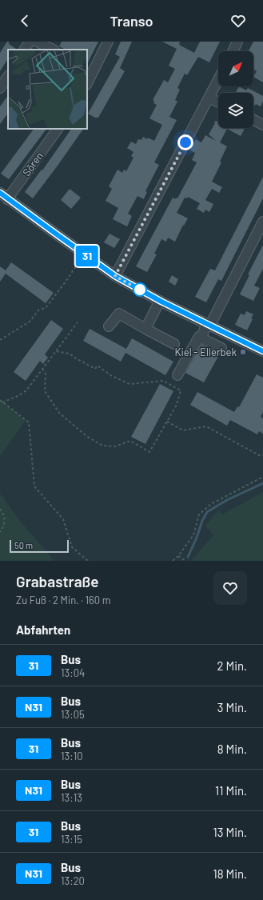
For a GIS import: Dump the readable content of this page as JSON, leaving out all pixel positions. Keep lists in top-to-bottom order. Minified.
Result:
{"streets":{"street":["Sören"]},"places":["Kiel - Ellerbek"],"lines":["bus line 31"],"scale_bar":"50 m","north":"top right","page":{"header":"Transo","on_map":"31","scale":"50 m","heading":[["Grabastraße","Zu Fuß · 2 Min. · 160 m"],"Abfahrten"],"list":[{"mark":"31","name":"Bus","note":"13:04","value":"2 Min."},{"mark":"N31","name":"Bus","note":"13:05","value":"3 Min."},{"mark":"31","name":"Bus","note":"13:10","value":"8 Min."},{"mark":"N31","name":"Bus","note":"13:13","value":"11 Min."},{"mark":"31","name":"Bus","note":"13:15","value":"13 Min."},{"mark":"N31","name":"Bus","note":"13:20","value":"18 Min."}]}}
